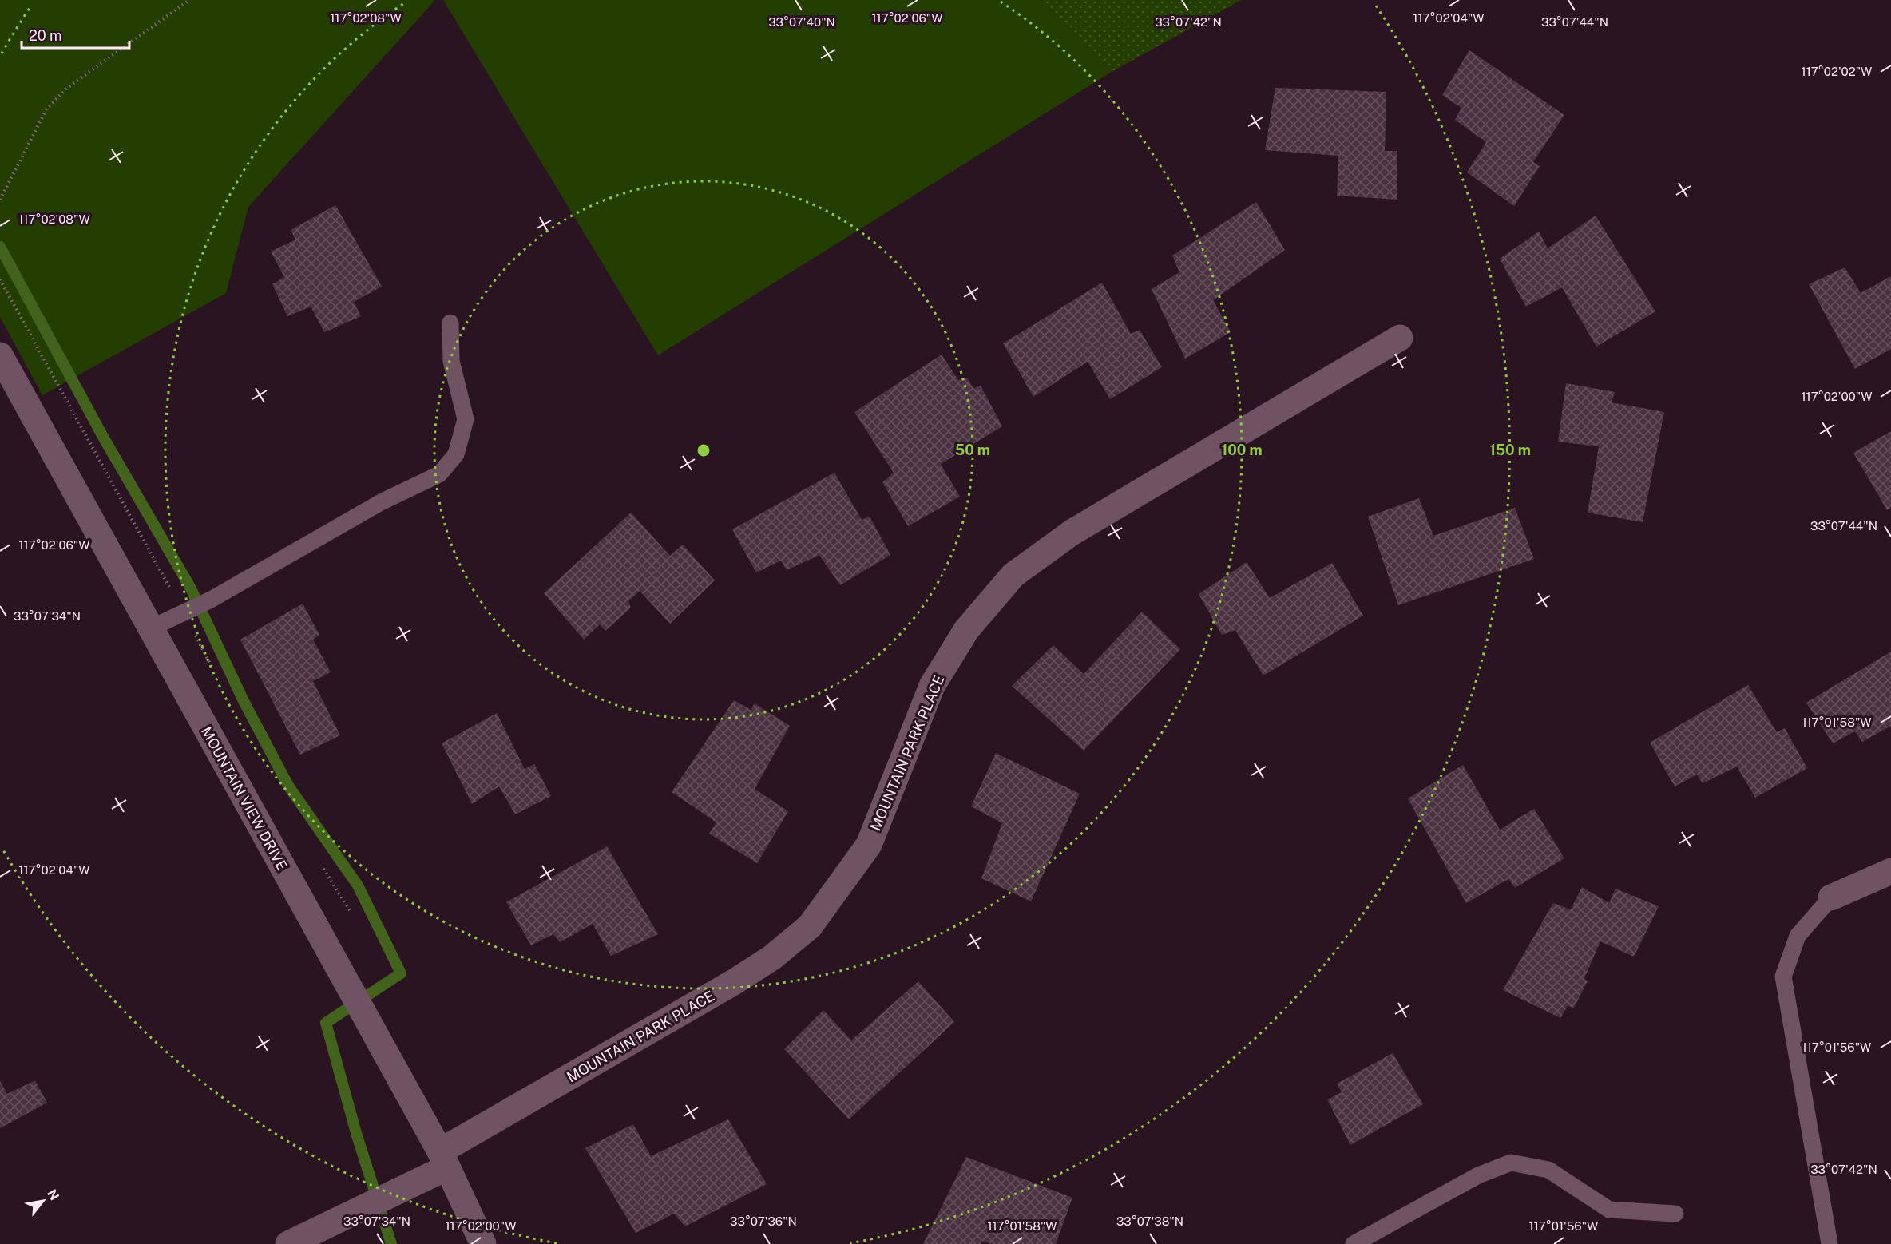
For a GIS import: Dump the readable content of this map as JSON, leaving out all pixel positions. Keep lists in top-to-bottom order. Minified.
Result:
{"streets":{"street":["MOUNTAIN PARK PLACE","MOUNTAIN VIEW DRIVE"]},"crossings":[["MOUNTAIN PARK PLACE","MOUNTAIN VIEW DRIVE"]],"scale_bar":"20 m","north":"top right","coordinates":["117°02'08\"W","117°02'06\"W","117°02'04\"W","33°07'40\"N","33°07'42\"N","33°07'44\"N","117°02'02\"W","117°02'00\"W","33°07'34\"N","117°01'58\"W","117°01'56\"W","33°07'36\"N","33°07'38\"N"],"rings":["50 m","100 m","150 m"]}
